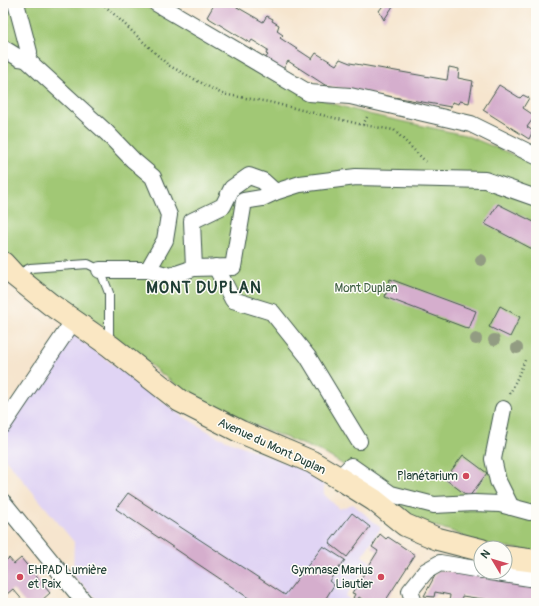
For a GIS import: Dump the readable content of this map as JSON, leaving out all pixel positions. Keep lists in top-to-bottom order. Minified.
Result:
{"streets":{"street":["Avenue du Mont Duplan"]},"districts":["MONT DUPLAN"],"parks":["Mont Duplan"],"places":["Planétarium","EHPAD Lumière et Paix","Gymnase Marius Liautier"],"north":"top left"}
